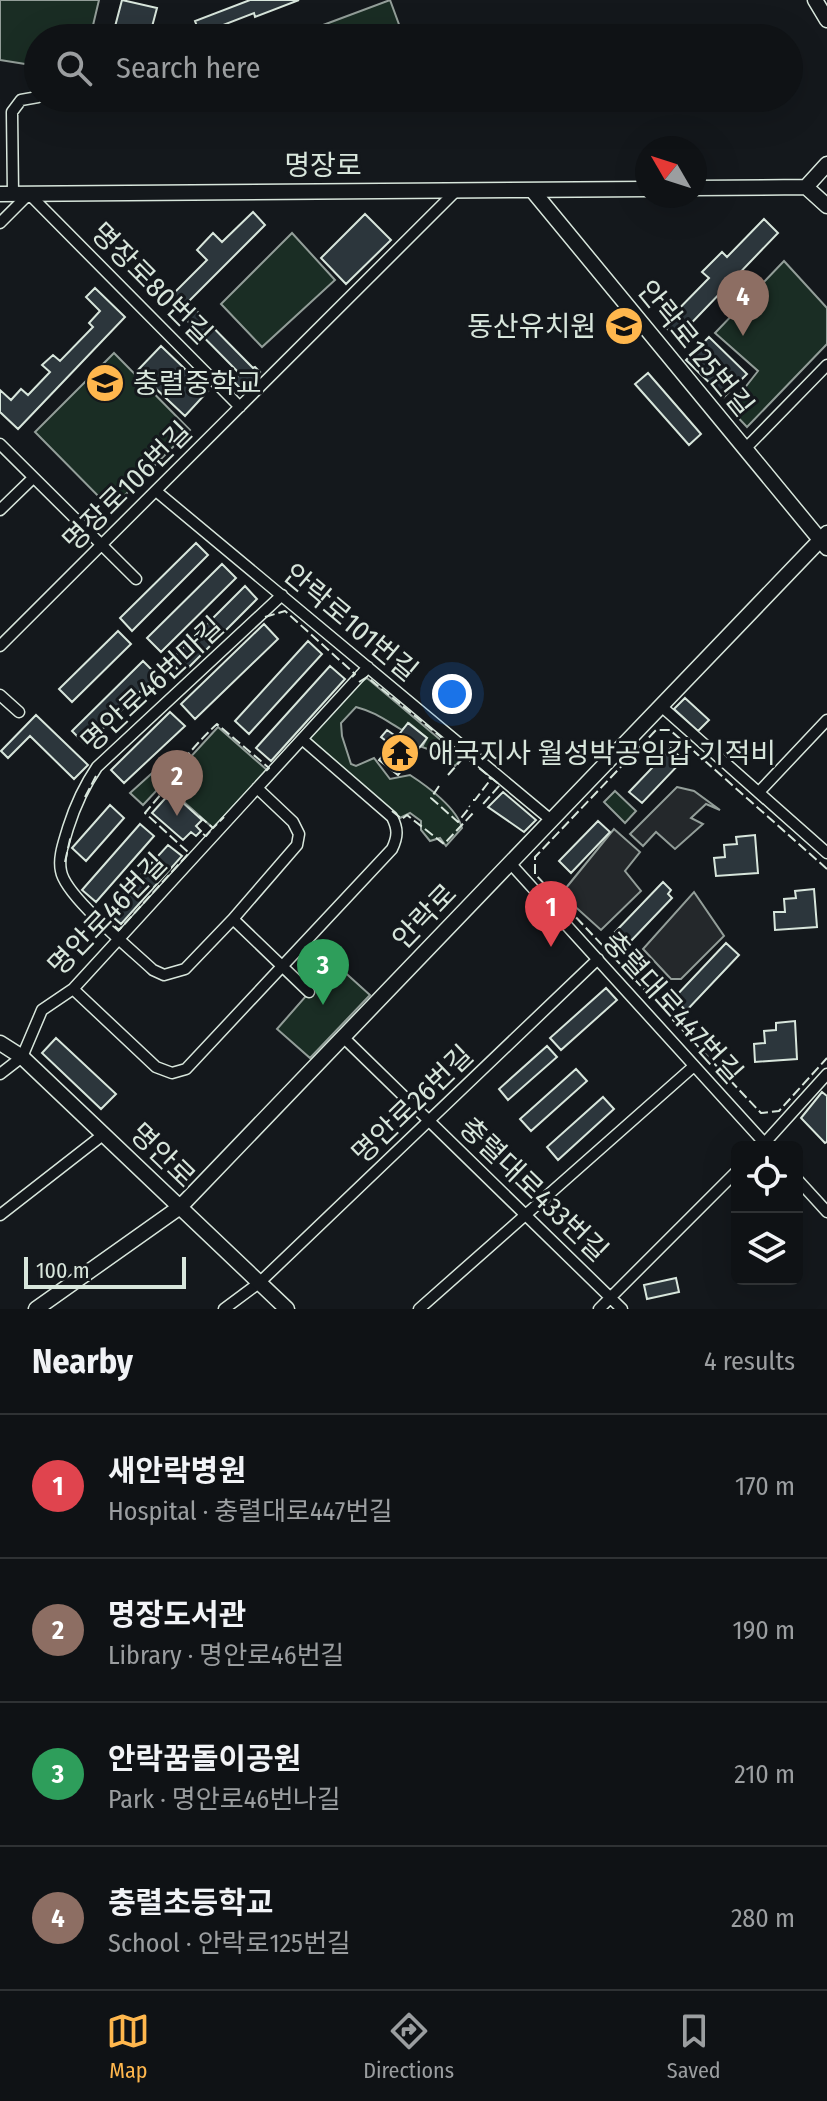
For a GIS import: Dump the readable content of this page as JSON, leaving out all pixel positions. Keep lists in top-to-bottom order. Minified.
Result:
{"streets":{"main road":["명장로","안락로125번길","안락로","명안로"],"street":["명장로80번길","명장로106번길","안락로101번길","명안로46번마길","명안로46번길","충렬대로447번길","명안로26번길","충렬대로433번길"]},"crossings":[["명장로","명장로80번길"],["명장로","안락로125번길"],["명장로","명장로106번길"],["명장로80번길","명장로106번길"],["안락로125번길","안락로"],["명장로106번길","안락로101번길"],["안락로101번길","명안로46번마길"],["안락로101번길","명안로46번길"],["안락로101번길","안락로"],["명안로46번마길","명안로46번길"],["명안로46번길","명안로"],["안락로","충렬대로447번길"],["안락로","명안로"],["안락로","충렬대로433번길"],["충렬대로447번길","명안로26번길"],["명안로26번길","명안로"],["명안로26번길","충렬대로433번길"]],"places":{"school or university":["동산유치원","충렬중학교"],"temple":["애국지사 월성박공임갑 기적비"]},"scale_bar":"100 m","north":"top left","page":{"search":"Search here","pins":["4","2","1","3"],"scale":"100 m","heading":["Nearby","4 results"],"list":[{"mark":"1","name":"새안락병원","note":"Hospital · 충렬대로447번길","value":"170 m"},{"mark":"2","name":"명장도서관","note":"Library · 명안로46번길","value":"190 m"},{"mark":"3","name":"안락꿈돌이공원","note":"Park · 명안로46번나길","value":"210 m"},{"mark":"4","name":"충렬초등학교","note":"School · 안락로125번길","value":"280 m"}],"nav":["Map","Directions","Saved"]}}
